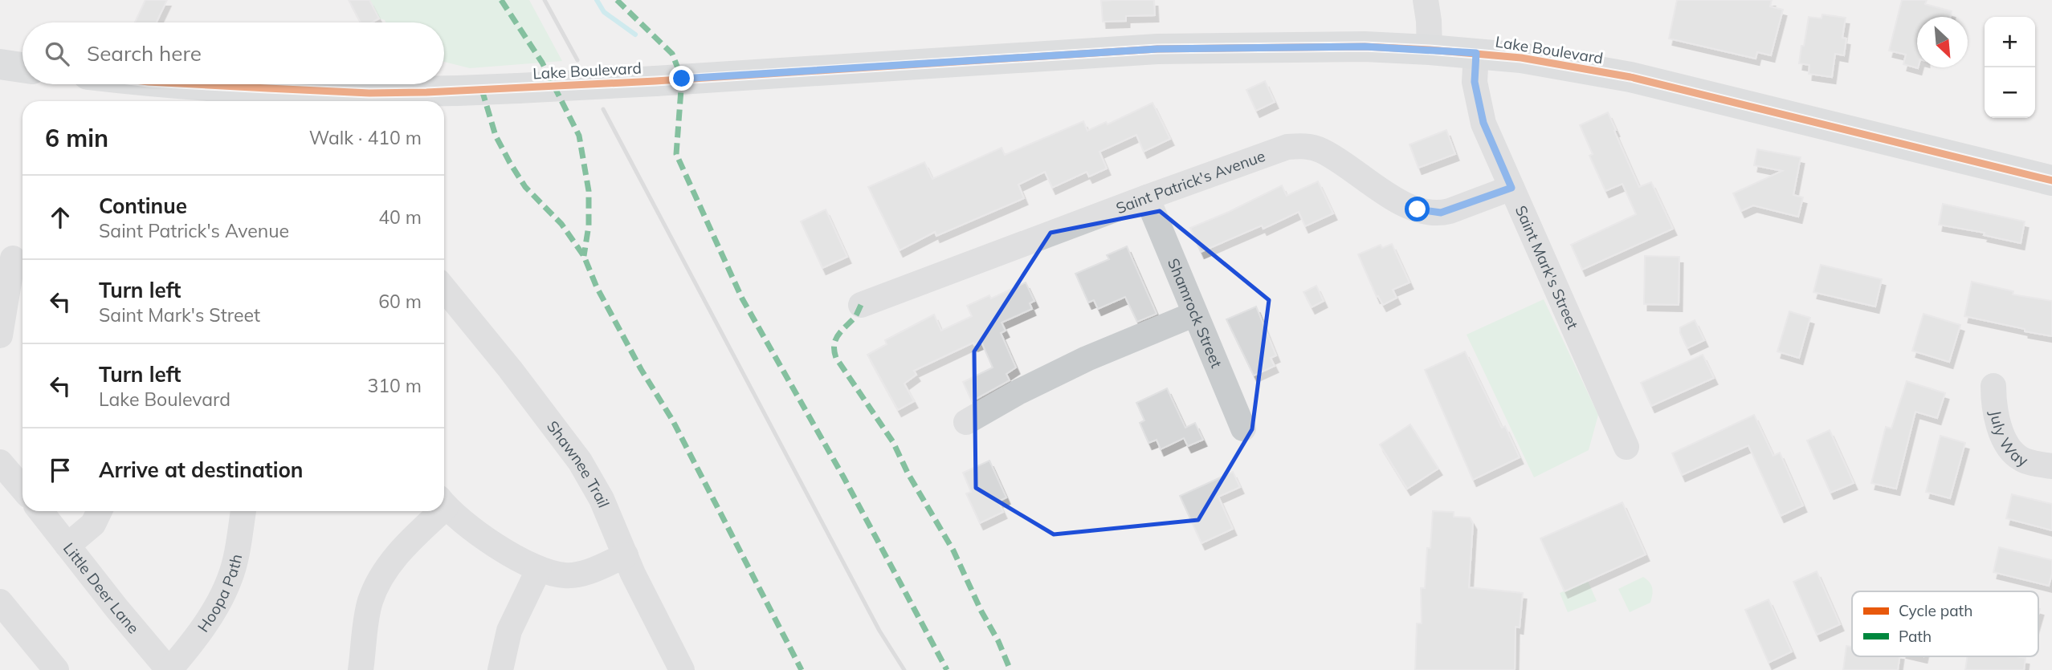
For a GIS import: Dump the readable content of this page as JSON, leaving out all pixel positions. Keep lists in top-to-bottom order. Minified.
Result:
{"streets":{"main road":["Lake Boulevard"],"street":["Saint Patrick's Avenue","Saint Mark's Street","Shamrock Street","July Way","Shawnee Trail","Little Deer Lane","Hoopa Path"]},"crossings":[["Lake Boulevard","Saint Mark's Street"],["Saint Patrick's Avenue","Saint Mark's Street"],["Saint Patrick's Avenue","Shamrock Street"],["Little Deer Lane","Hoopa Path"]],"legend":["Cycle path","Path"],"north":"bottom right","page":{"map_buttons":["+","−"],"search":"Search here","heading":["6 min","Walk · 410 m"],"list":[["Continue","Saint Patrick's Avenue","40 m"],["Turn left","Saint Mark's Street","60 m"],["Turn left","Lake Boulevard","310 m"],"Arrive at destination"]}}
